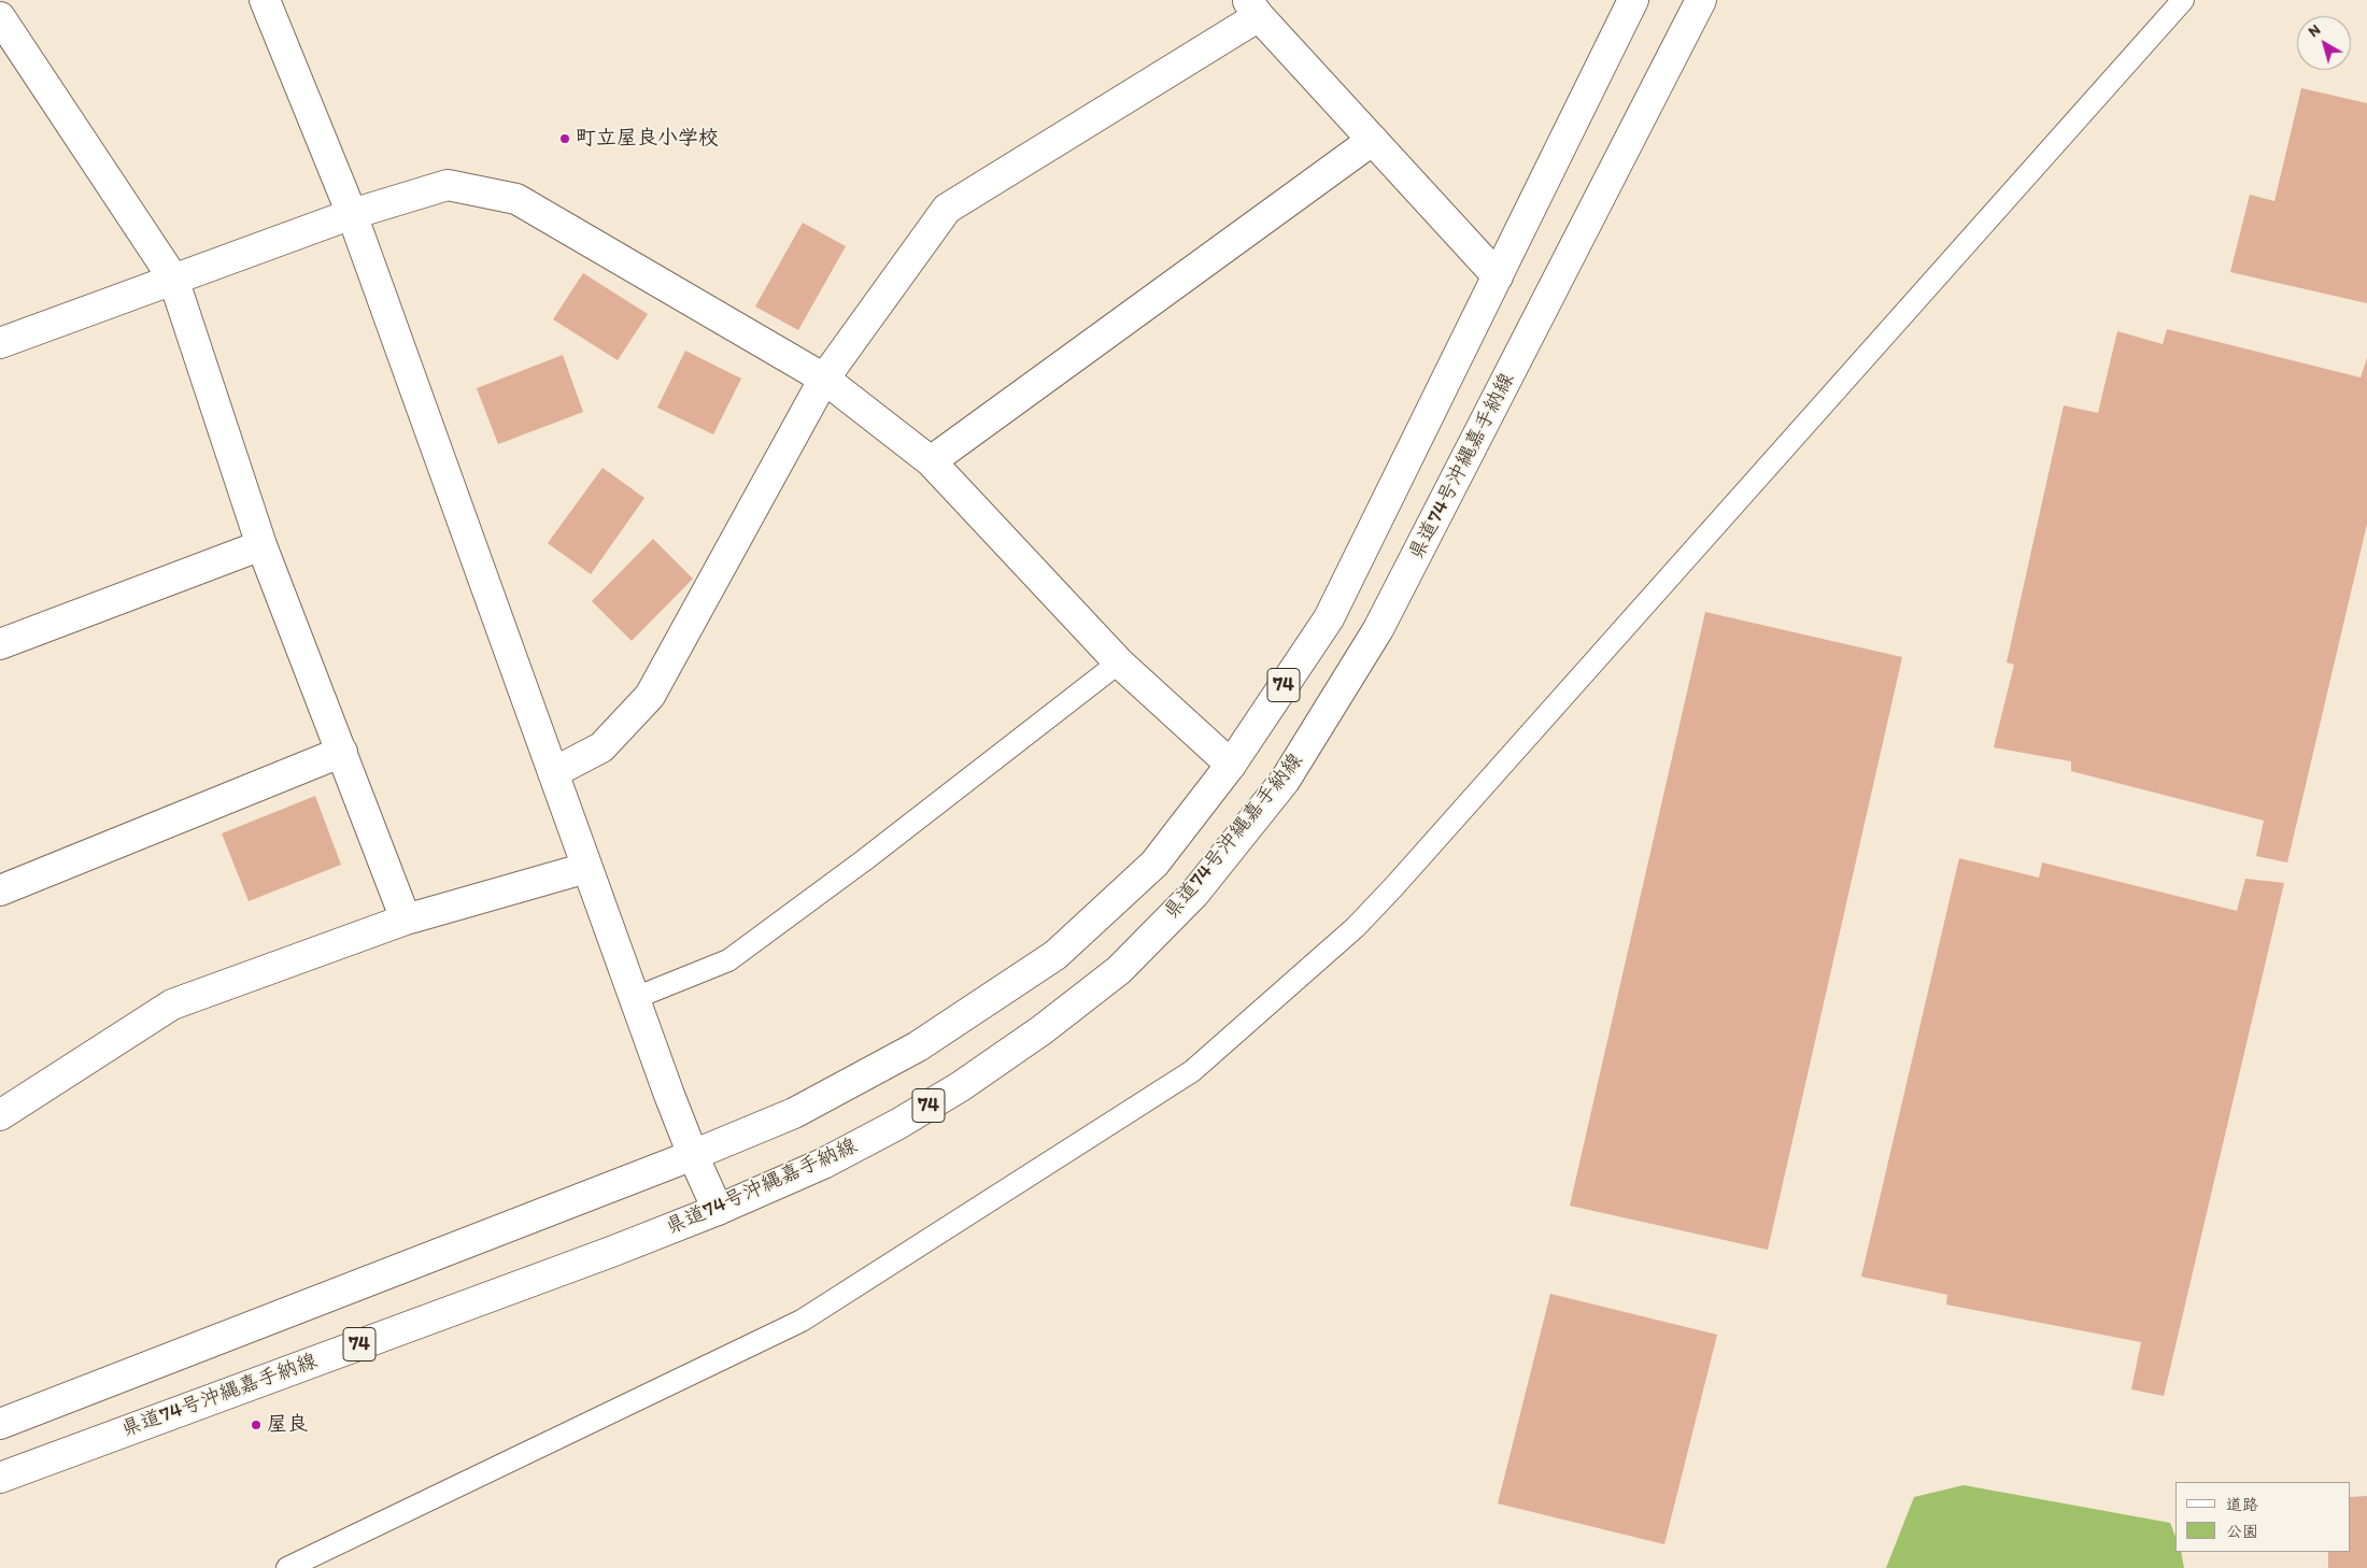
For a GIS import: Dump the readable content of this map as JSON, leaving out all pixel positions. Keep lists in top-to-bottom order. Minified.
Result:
{"streets":{"street":["県道74号沖縄嘉手納線","74"]},"places":["町立屋良小学校","屋良"],"legend":["道路","公園"],"north":"top left"}
